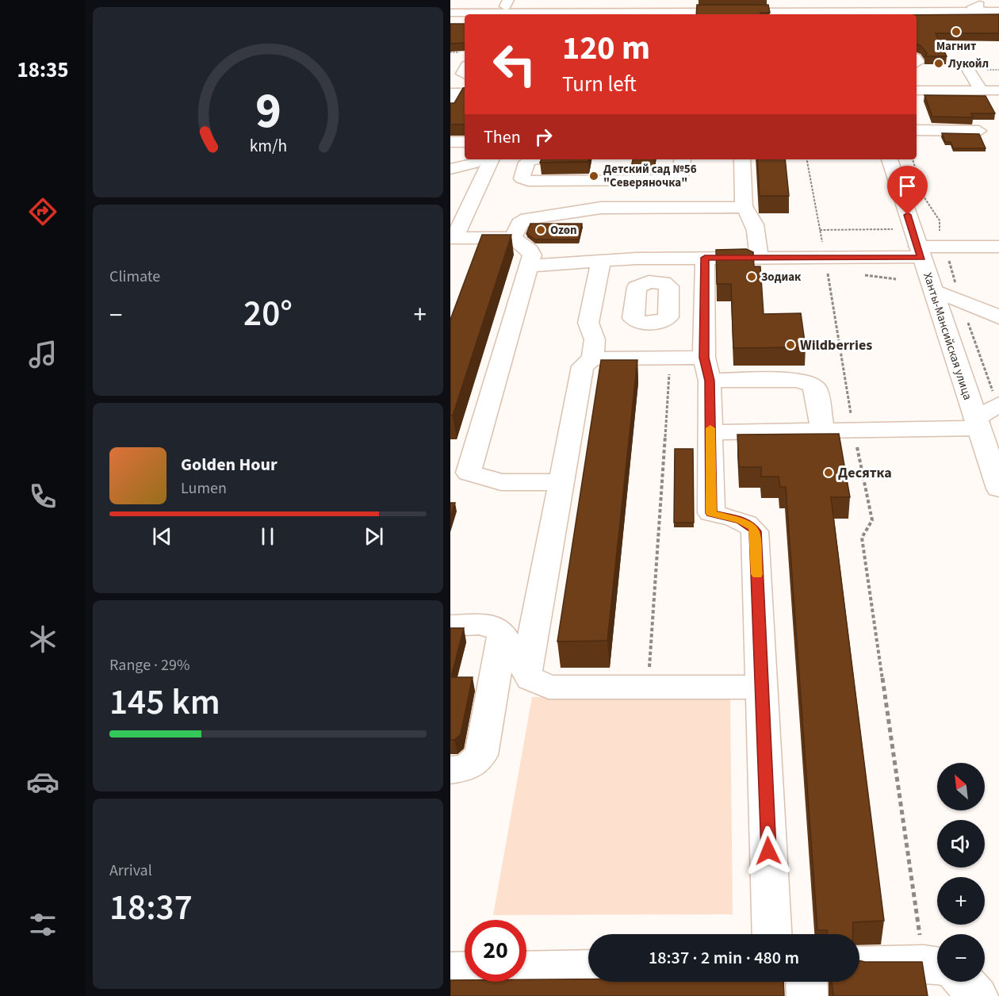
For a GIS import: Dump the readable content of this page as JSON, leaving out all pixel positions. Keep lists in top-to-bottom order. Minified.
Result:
{"streets":{"main road":["Ханты-Мансийская улица"]},"places":["Магнит","Лукойл","Детский сад №56 \"Северяночка\"","Ozon","Зодиак","Wildberries","Десятка"],"north":"top left","page":{"tabs":"18:35","turn":["120 m","Turn left"],"then":"Then","tile":["Climate",["Range · 29%","145 km"],["Arrival","18:37"]],"heat":["−","20°","+"],"song":["Golden Hour","Lumen"],"map_buttons":["+","−"],"limit":"20","trip":"18:37 · 2 min · 480 m","gauge":["9","km/h"]}}
